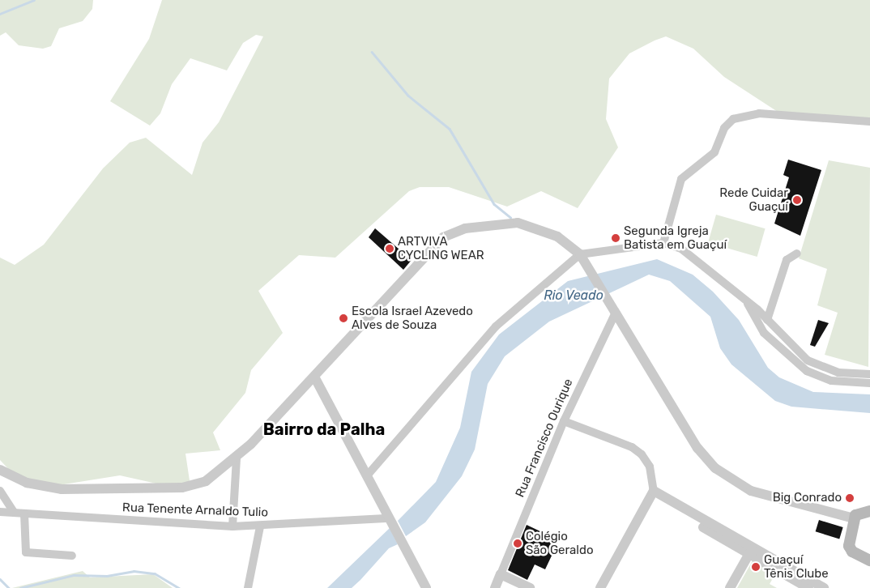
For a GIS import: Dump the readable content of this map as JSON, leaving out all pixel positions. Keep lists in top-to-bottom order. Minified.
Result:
{"streets":{"street":["Rua Francisco Ourique","Rua Tenente Arnaldo Tulio"]},"districts":["Bairro da Palha"],"water":["Rio Veado"],"places":["Rede Cuidar Guaçuí","Segunda Igreja Batista em Guaçuí","ARTVIVA CYCLING WEAR","Escola Israel Azevedo Alves de Souza","Big Conrado","Colégio São Geraldo","Guaçuí Tênis Clube"]}
